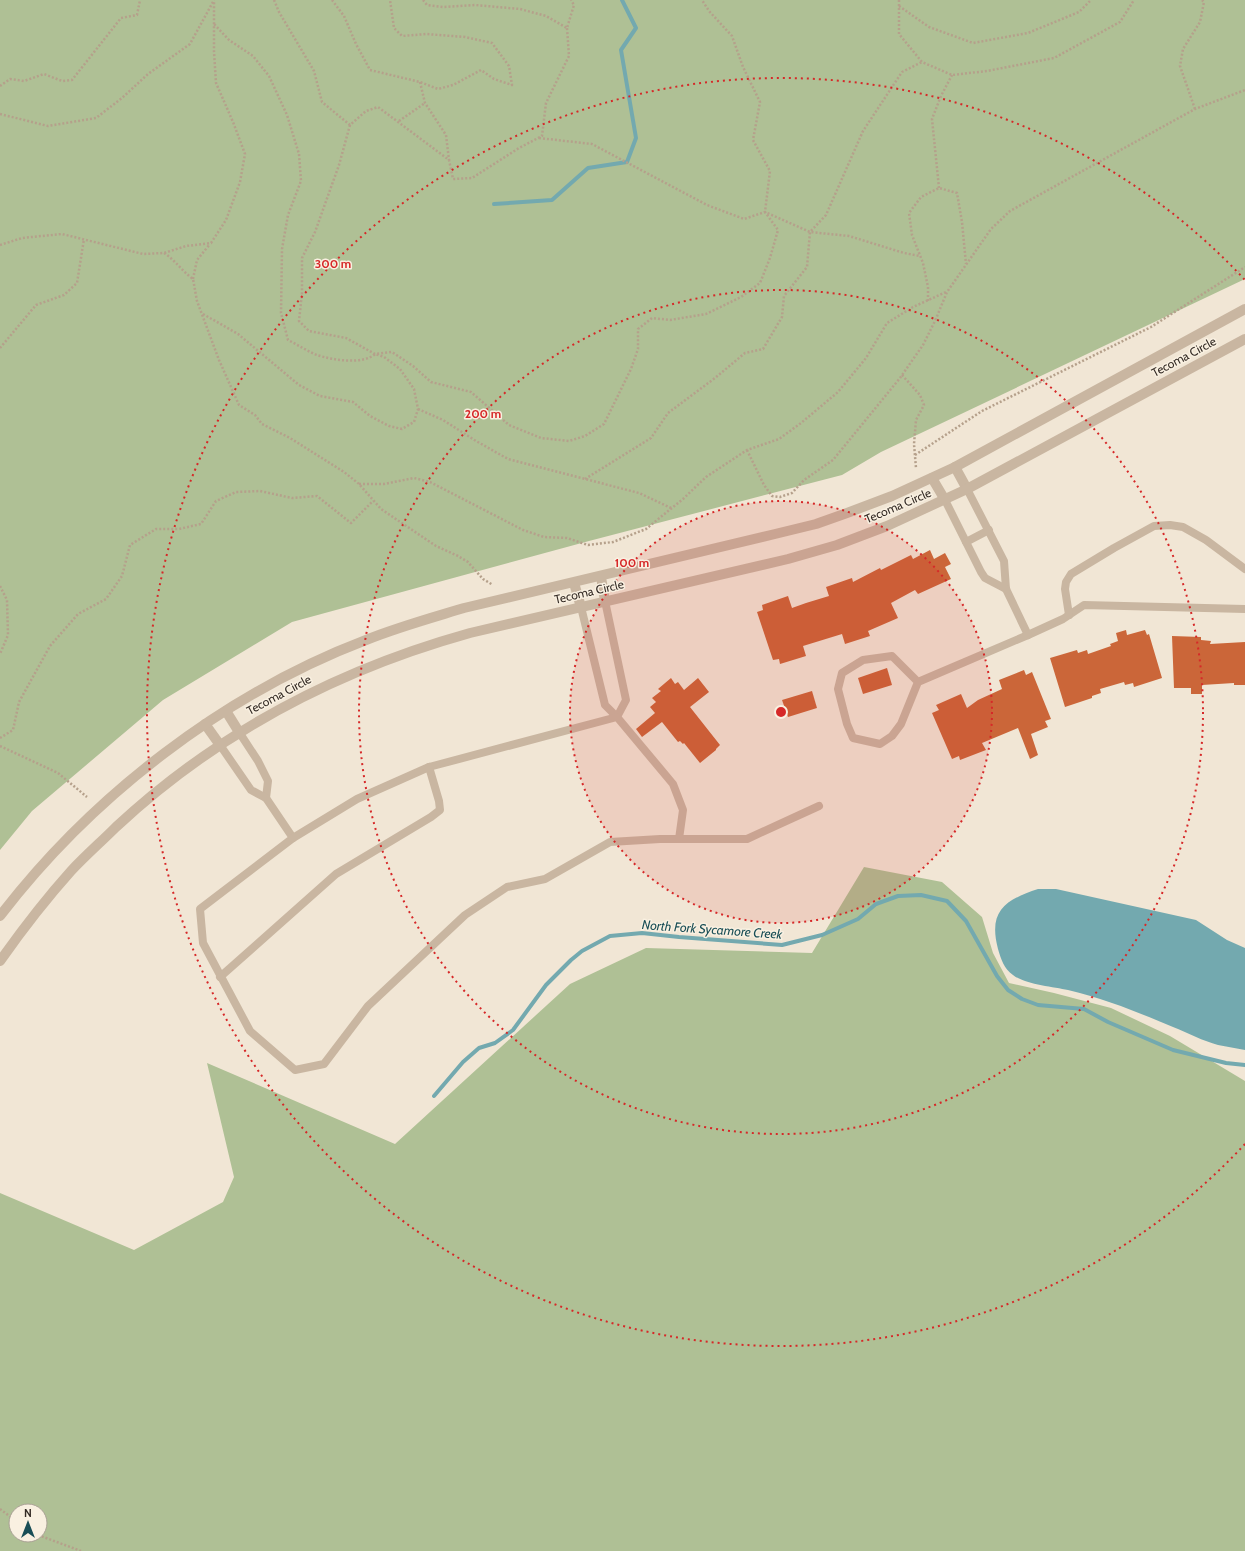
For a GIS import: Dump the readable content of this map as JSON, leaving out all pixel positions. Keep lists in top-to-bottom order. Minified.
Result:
{"streets":{"street":["Tecoma Circle"]},"water":["North Fork Sycamore Creek"],"north":"top","rings":["300 m","200 m","100 m"]}
